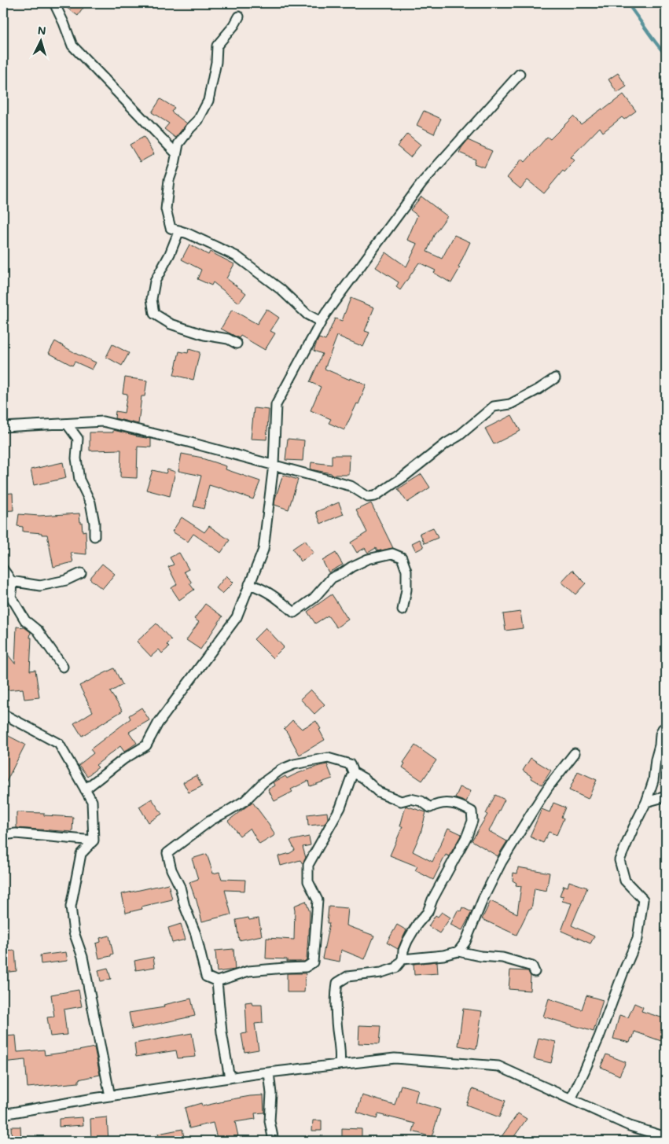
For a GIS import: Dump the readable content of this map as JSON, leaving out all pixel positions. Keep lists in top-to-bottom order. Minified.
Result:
{"north":"top"}
